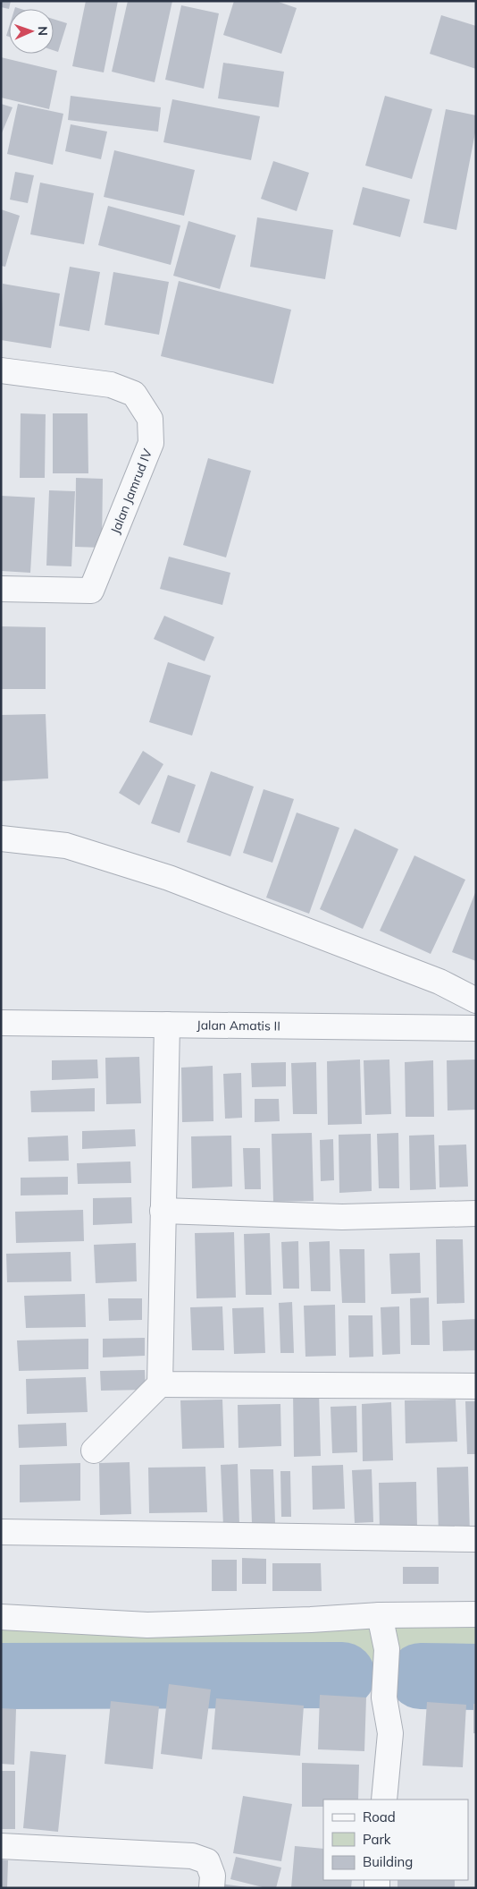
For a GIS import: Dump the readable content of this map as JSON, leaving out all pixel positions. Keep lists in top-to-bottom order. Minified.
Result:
{"streets":{"street":["Jalan Jamrud IV","Jalan Amatis II"]},"legend":["Road","Park","Building"],"north":"right"}
